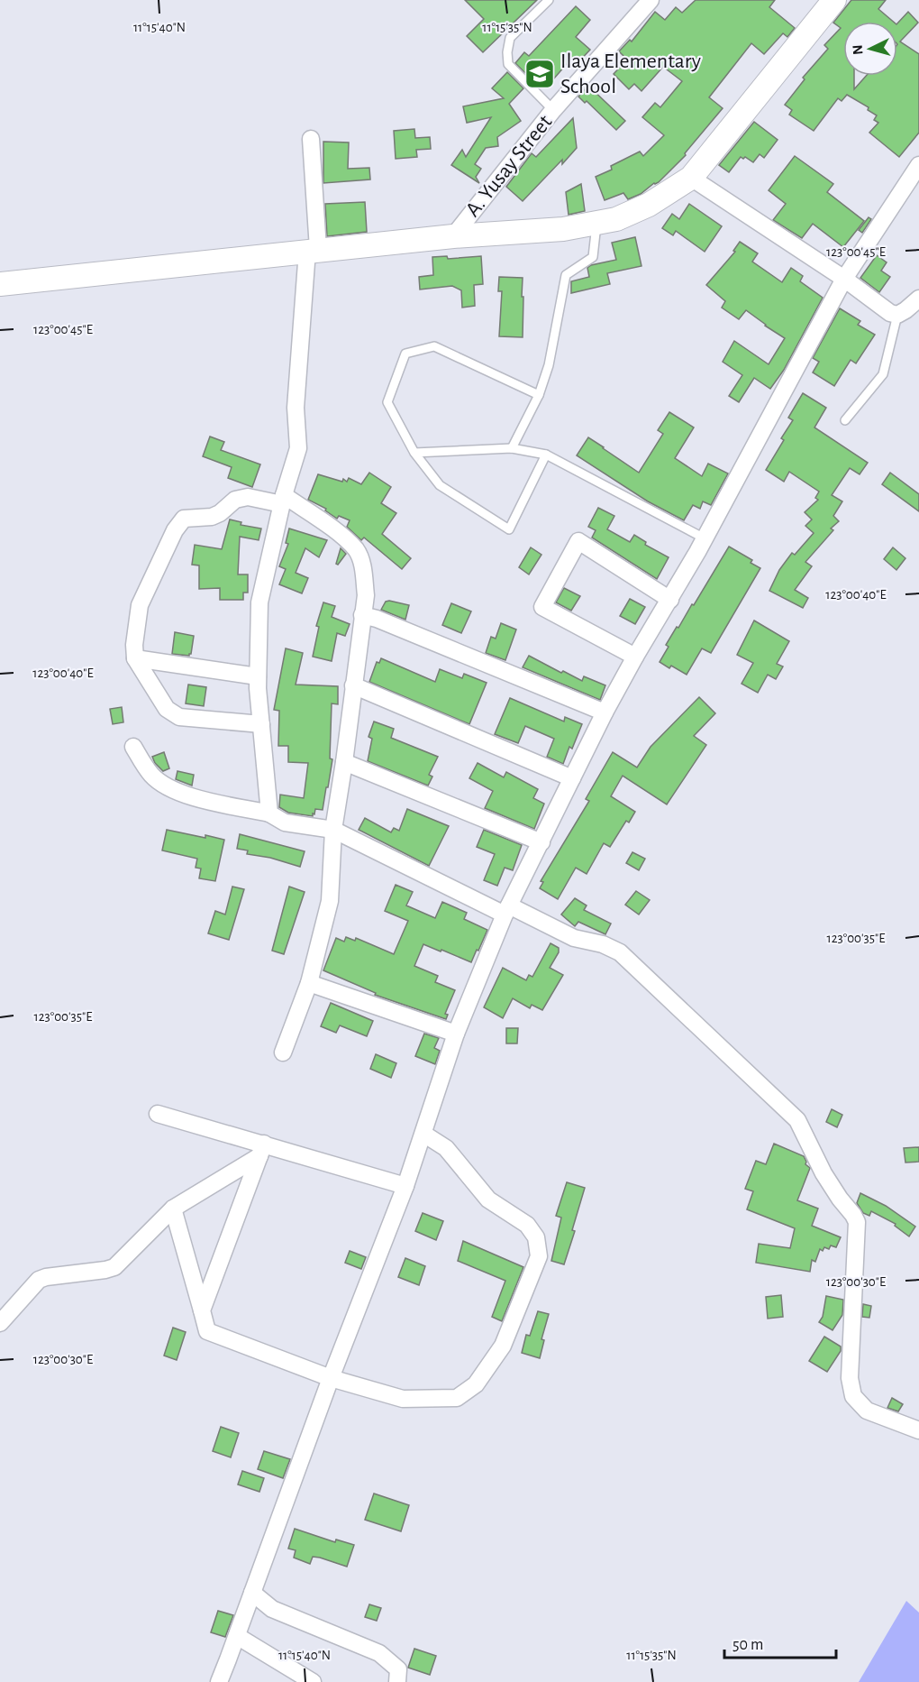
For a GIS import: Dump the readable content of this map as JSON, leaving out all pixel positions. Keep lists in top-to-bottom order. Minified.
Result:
{"streets":{"street":["A. Yusay Street"]},"places":{"school or university":["Ilaya Elementary School"]},"scale_bar":"50 m","north":"left","coordinates":["11°15'40\"N","11°15'35\"N","123°00'45\"E","123°00'40\"E","123°00'35\"E","123°00'30\"E"]}
